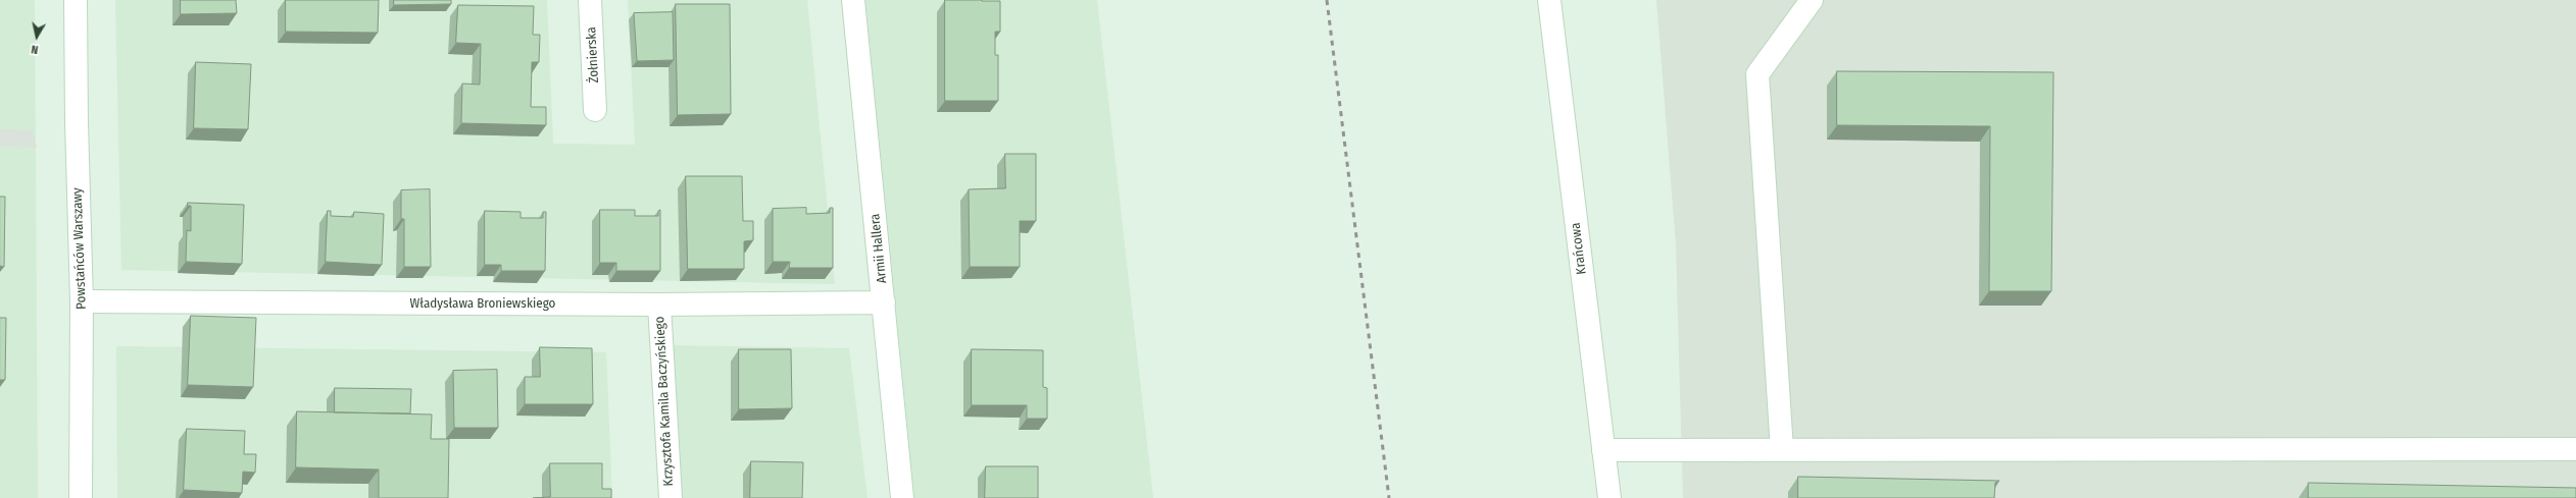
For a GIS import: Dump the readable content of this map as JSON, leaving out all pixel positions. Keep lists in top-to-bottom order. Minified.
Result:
{"streets":{"street":["Żołnierska","Powstańców Warszawy","Armii Hallera","Krańcowa","Władysława Broniewskiego","Krzysztofa Kamila Baczyńskiego"]},"crossings":[["Powstańców Warszawy","Władysława Broniewskiego"],["Armii Hallera","Władysława Broniewskiego"],["Władysława Broniewskiego","Krzysztofa Kamila Baczyńskiego"]],"north":"bottom"}
